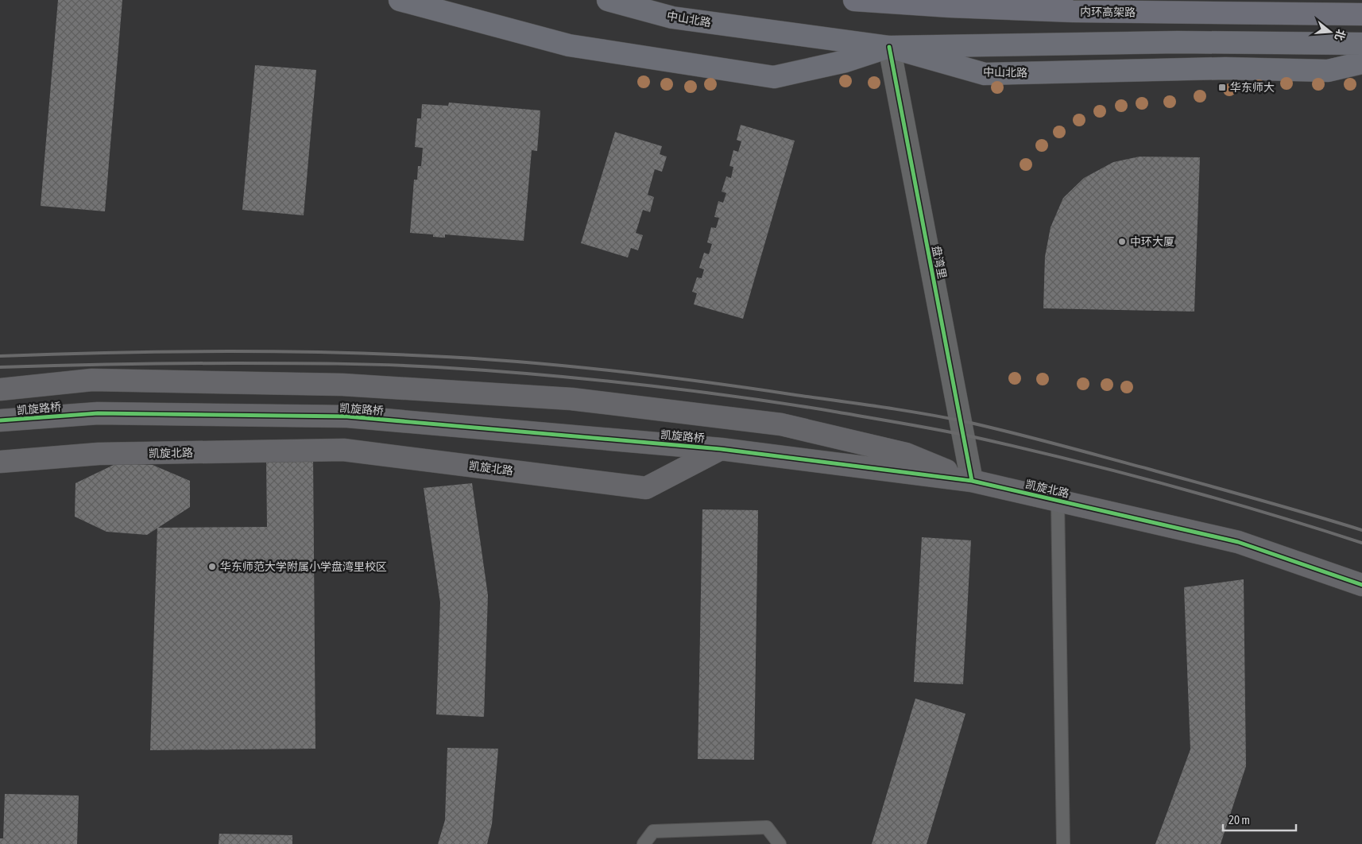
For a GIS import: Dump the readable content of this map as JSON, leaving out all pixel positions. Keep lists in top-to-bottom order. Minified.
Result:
{"streets":{"highway":["内环高架路"],"main road":["中山北路"],"street":["盘湾里","凯旋路桥","凯旋北路"]},"crossings":[["中山北路","盘湾里"],["盘湾里","凯旋北路"],["凯旋路桥","凯旋北路"]],"places":{"transit":["华东师大"],"other":["中环大厦","华东师范大学附属小学盘湾里校区"]},"scale_bar":"20 m","north":"right"}
